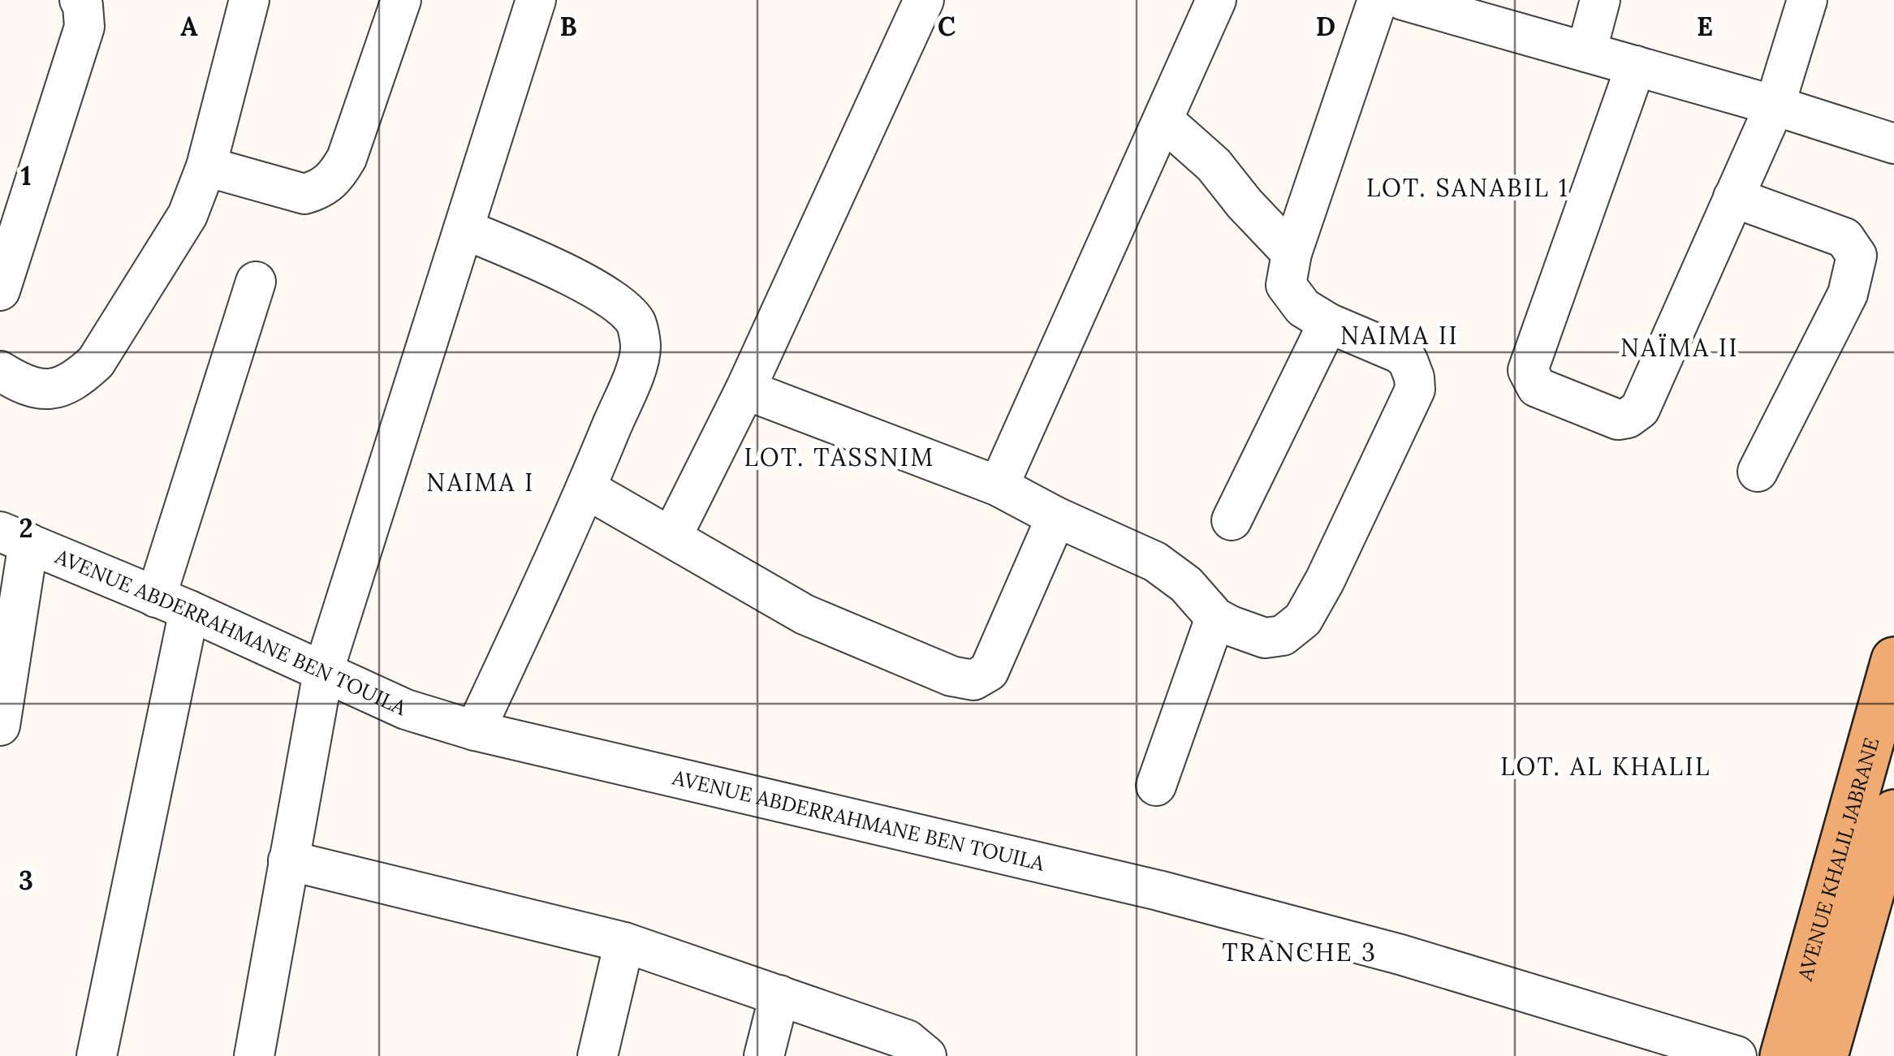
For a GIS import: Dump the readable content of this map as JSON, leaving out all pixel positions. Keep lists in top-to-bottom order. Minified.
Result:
{"streets":{"main road":["AVENUE KHALIL JABRANE"],"street":["AVENUE ABDERRAHMANE BEN TOUILA"]},"districts":["LOT. SANABIL 1","NAIMA II","NAÏMA II","LOT. TASSNIM","NAIMA I","LOT. AL KHALIL","TRANCHE 3"],"grid":{"columns":["A","B","C","D","E"],"rows":["1","2","3"]}}
